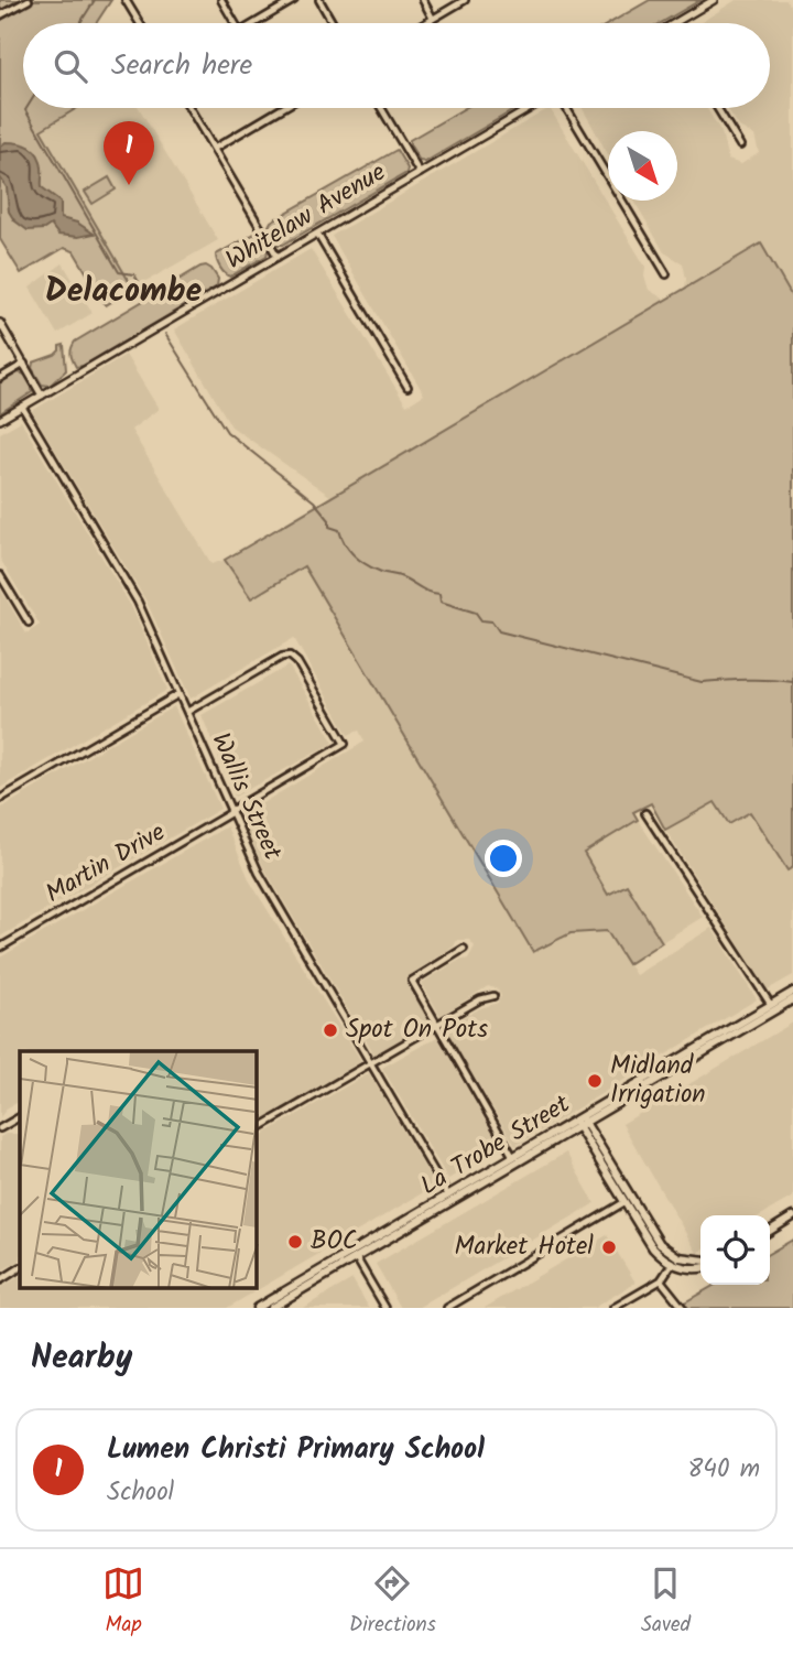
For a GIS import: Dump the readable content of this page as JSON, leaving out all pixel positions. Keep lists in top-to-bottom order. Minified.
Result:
{"streets":{"main road":["La Trobe Street"],"street":["Whitelaw Avenue","Wallis Street","Martin Drive"]},"crossings":[["Whitelaw Avenue","Wallis Street"],["Wallis Street","Martin Drive"],["Wallis Street","La Trobe Street"]],"districts":["Delacombe"],"places":["Spot On Pots","Midland Irrigation","BOC","Market Hotel"],"north":"bottom right","page":{"search":"Search here","pins":"1","heading":"Nearby","list":[{"mark":"1","name":"Lumen Christi Primary School","note":"School","value":"840 m"}],"nav":["Map","Directions","Saved"]}}
